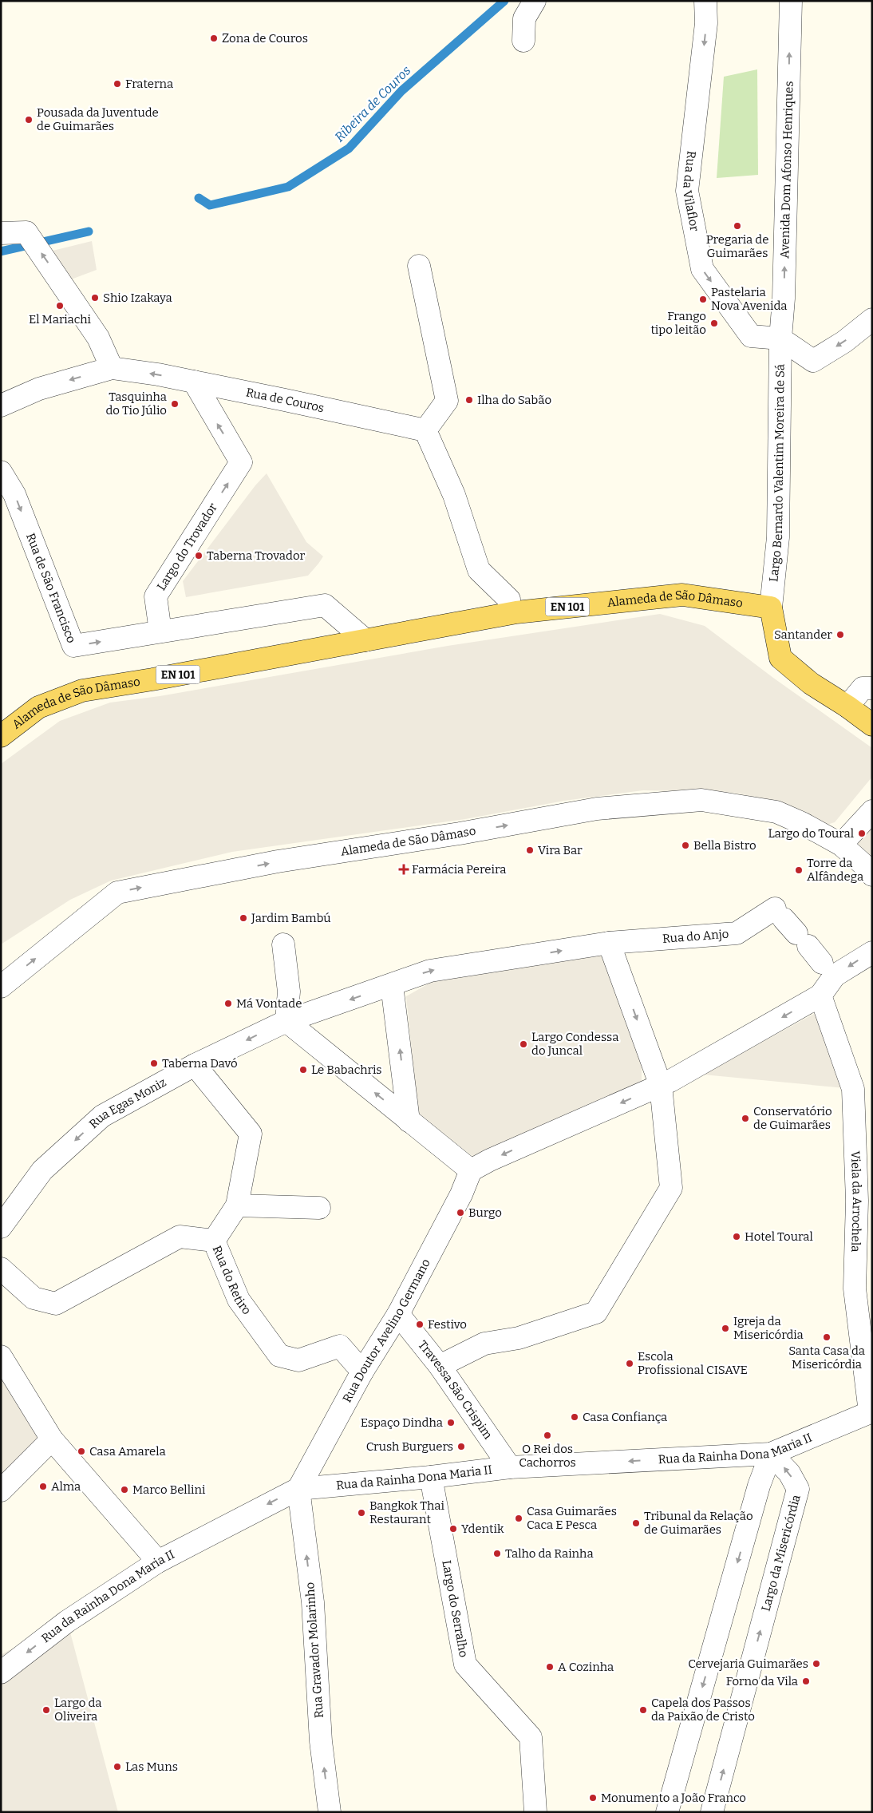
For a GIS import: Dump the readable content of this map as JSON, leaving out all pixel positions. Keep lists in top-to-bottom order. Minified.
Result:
{"streets":{"main road":["Alameda de São Dâmaso","EN 101"],"street":["Avenida Dom Afonso Henriques","Rua da Vilaflor","Rua de Couros","Largo Bernardo Valentim Moreira de Sá","Largo do Trovador","Rua de São Francisco","Rua do Anjo","Rua Egas Moniz","Viela da Arrochela","Rua do Retiro","Rua Doutor Avelino Germano","Travessa São Crispim","Rua da Rainha Dona Maria II","Largo da Misericórdia","Largo do Serralho","Rua Gravador Molarinho"]},"crossings":[["Avenida Dom Afonso Henriques","Rua da Vilaflor"],["Avenida Dom Afonso Henriques","Largo Bernardo Valentim Moreira de Sá"],["Rua da Vilaflor","Largo Bernardo Valentim Moreira de Sá"],["Rua de Couros","Largo do Trovador"],["Largo Bernardo Valentim Moreira de Sá","Alameda de São Dâmaso"],["Largo do Trovador","Rua de São Francisco"],["Viela da Arrochela","Rua da Rainha Dona Maria II"],["Rua do Retiro","Rua Doutor Avelino Germano"],["Rua Doutor Avelino Germano","Travessa São Crispim"],["Rua Doutor Avelino Germano","Rua da Rainha Dona Maria II"],["Rua Doutor Avelino Germano","Rua Gravador Molarinho"],["Travessa São Crispim","Rua da Rainha Dona Maria II"],["Rua da Rainha Dona Maria II","Largo da Misericórdia"],["Rua da Rainha Dona Maria II","Largo do Serralho"],["Rua da Rainha Dona Maria II","Rua Gravador Molarinho"]],"one_way":["Avenida Dom Afonso Henriques","Rua da Vilaflor","Largo do Trovador","Rua de São Francisco","Alameda de São Dâmaso","Rua Egas Moniz","Rua da Rainha Dona Maria II","Rua Gravador Molarinho"],"water":["Ribeira de Couros"],"places":{"other":["Zona de Couros","Fraterna","Pousada da Juventude de Guimarães","Pregaria de Guimarães","Shio Izakaya","Pastelaria Nova Avenida","El Mariachi","Frango tipo leitão","Ilha do Sabão","Tasquinha do Tio Júlio","Taberna Trovador","Santander","Largo do Toural","Bella Bistro","Vira Bar","Torre da Alfândega","Jardim Bambú","Má Vontade","Largo Condessa do Juncal","Taberna Davó","Le Babachris","Conservatório de Guimarães","Burgo","Hotel Toural","Festivo","Igreja da Misericórdia","Santa Casa da Misericórdia","Escola Profissional CISAVE","Casa Confiança","Espaço Dindha","O Rei dos Cachorros","Crush Burguers","Casa Amarela","Alma","Marco Bellini","Bangkok Thai Restaurant","Casa Guimarães Caca E Pesca","Tribunal da Relação de Guimarães","Ydentik","Talho da Rainha","Cervejaria Guimarães","A Cozinha","Forno da Vila","Largo da Oliveira","Capela dos Passos da Paixão de Cristo","Las Muns","Monumento a João Franco"],"health":["Farmácia Pereira"]}}
